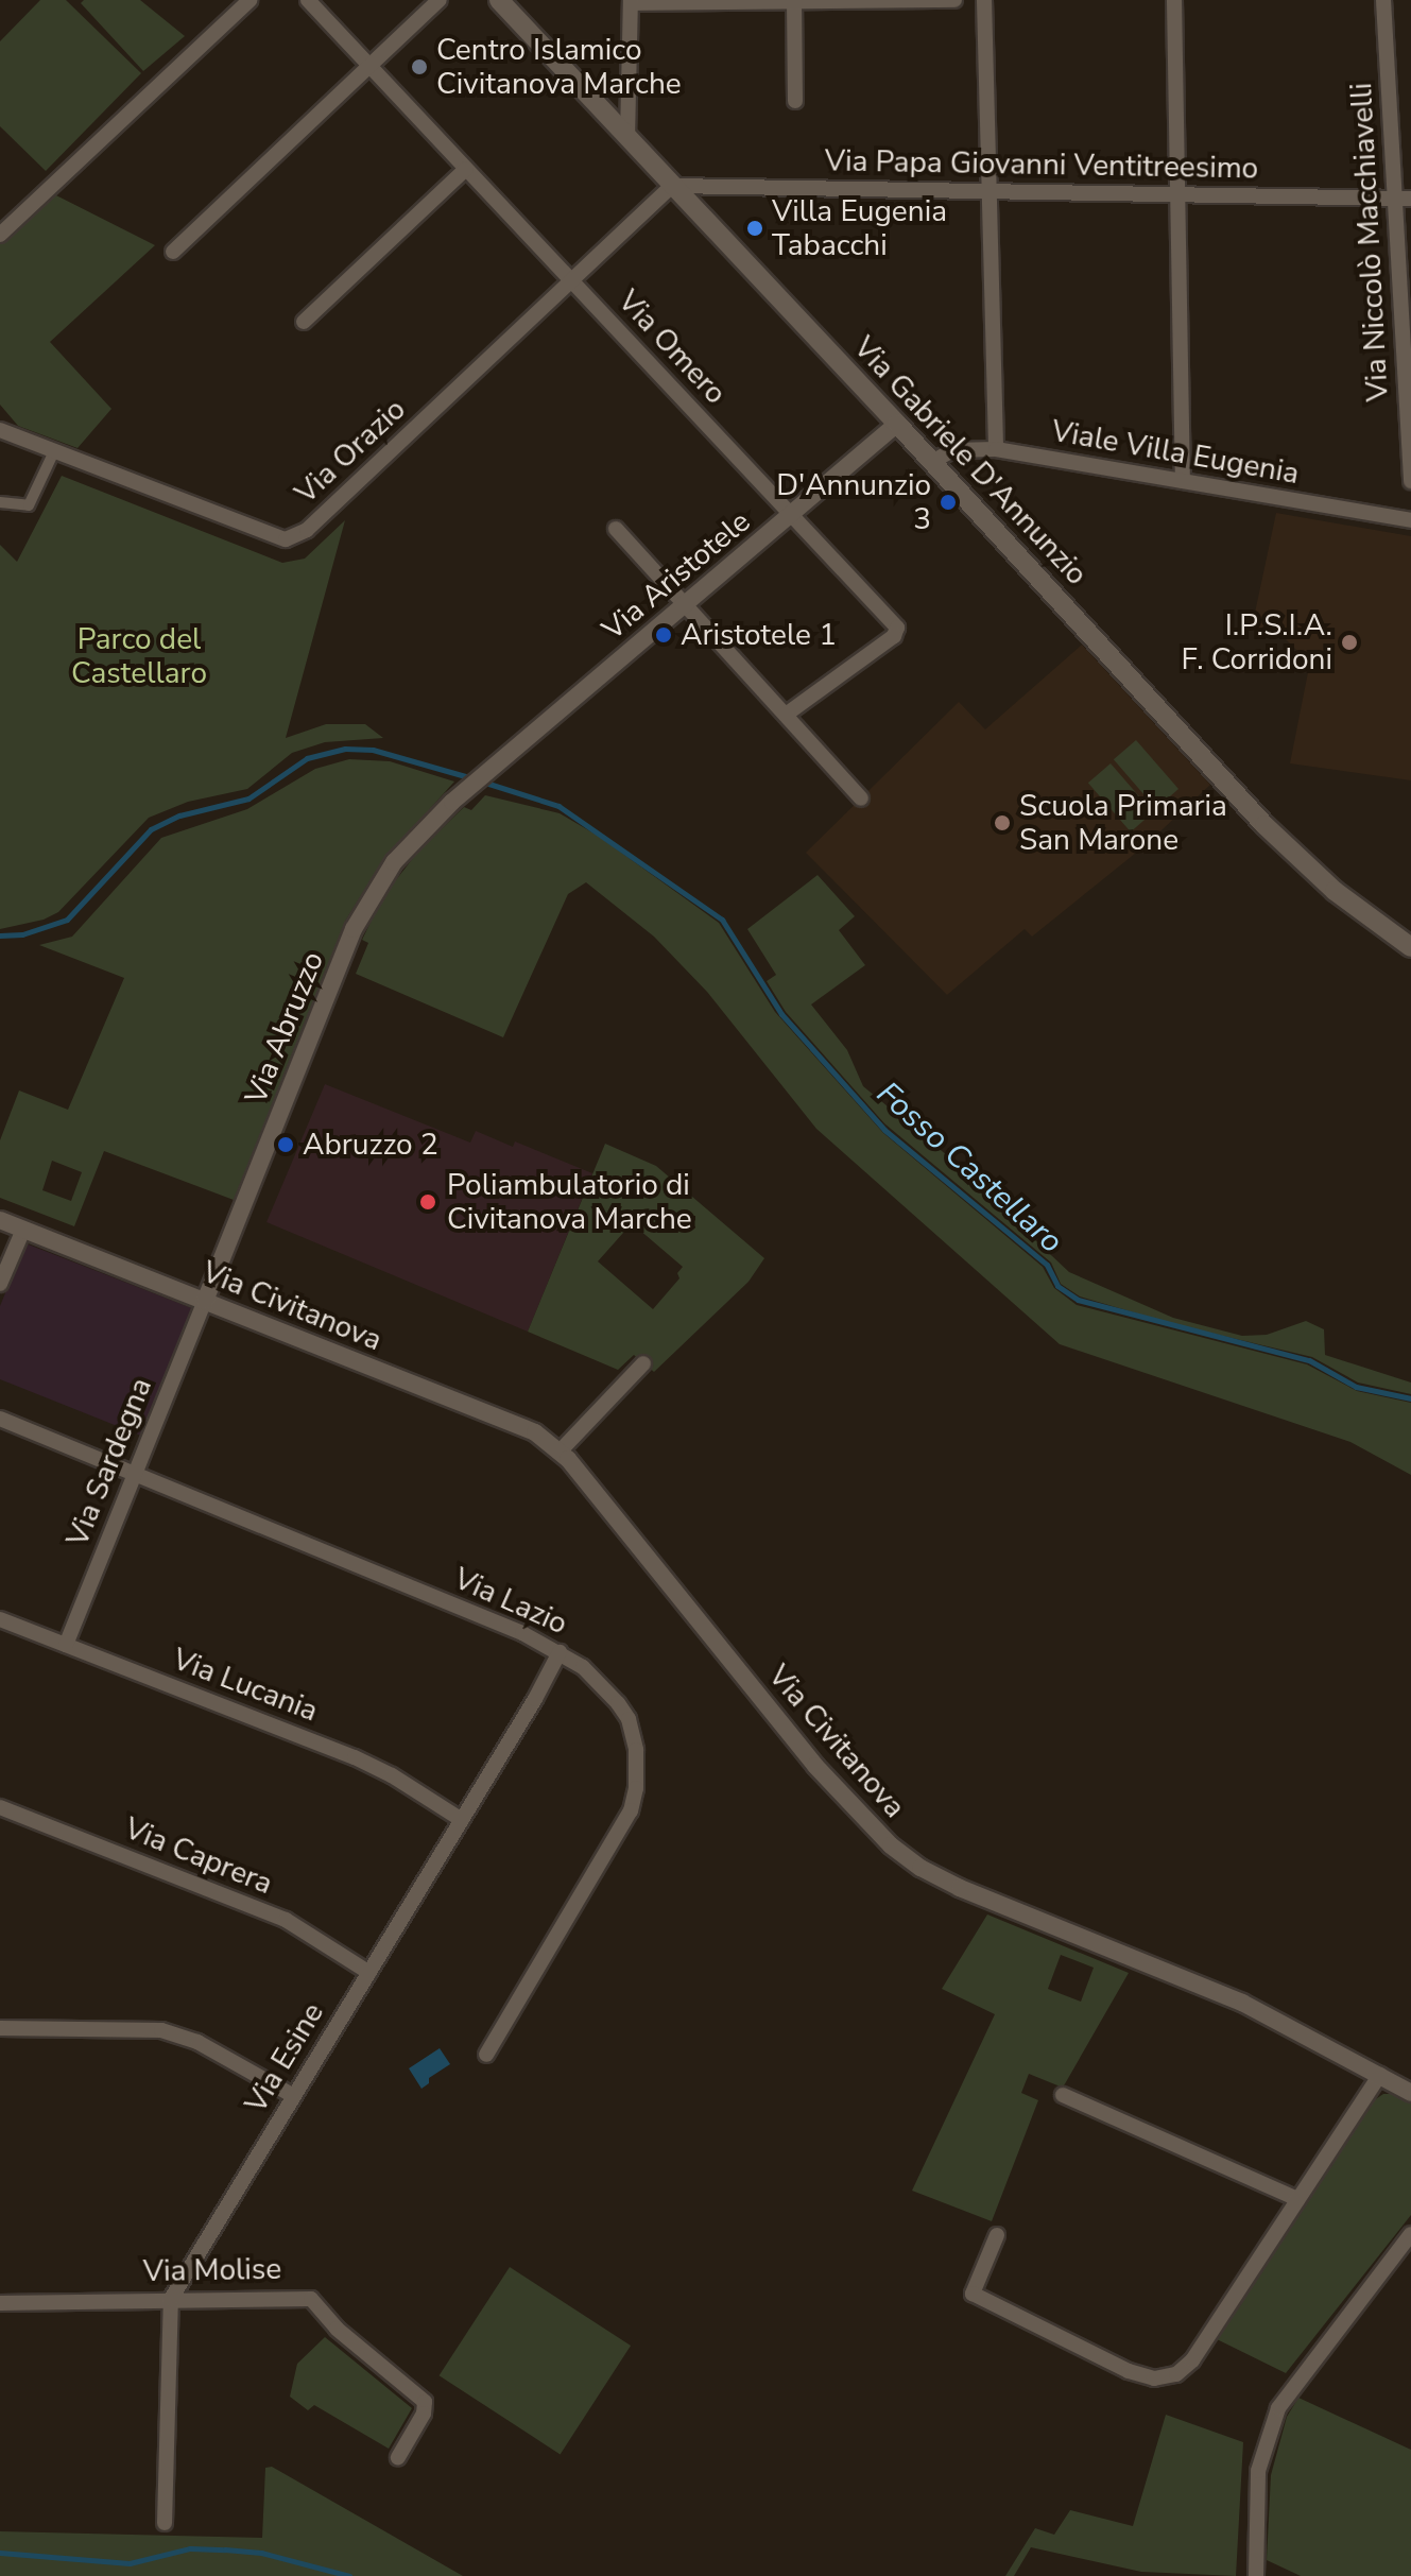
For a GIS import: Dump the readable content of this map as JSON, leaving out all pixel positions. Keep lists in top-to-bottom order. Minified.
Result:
{"streets":{"main road":["Via Gabriele D'Annunzio"],"street":["Via Papa Giovanni Ventitreesimo","Via Niccolò Macchiavelli","Via Omero","Via Orazio","Viale Villa Eugenia","Via Aristotele","Via Abruzzo","Via Civitanova","Via Sardegna","Via Lazio","Via Lucania","Via Caprera","Via Esine","Via Molise"]},"crossings":[["Via Papa Giovanni Ventitreesimo","Via Niccolò Macchiavelli"],["Via Papa Giovanni Ventitreesimo","Via Orazio"],["Via Papa Giovanni Ventitreesimo","Via Gabriele D'Annunzio"],["Via Omero","Via Orazio"],["Via Omero","Via Aristotele"],["Via Orazio","Via Gabriele D'Annunzio"],["Viale Villa Eugenia","Via Gabriele D'Annunzio"],["Via Gabriele D'Annunzio","Via Aristotele"],["Via Aristotele","Via Abruzzo"],["Via Abruzzo","Via Civitanova"],["Via Abruzzo","Via Sardegna"],["Via Civitanova","Via Sardegna"],["Via Sardegna","Via Lazio"],["Via Sardegna","Via Lucania"],["Via Lazio","Via Esine"],["Via Lucania","Via Esine"],["Via Caprera","Via Esine"],["Via Esine","Via Molise"]],"water":["Fosso Castellaro"],"parks":["Parco del Castellaro"],"places":["Centro Islamico Civitanova Marche","Villa Eugenia Tabacchi","D'Annunzio 3","Aristotele 1","I.P.S.I.A. F. Corridoni","Scuola Primaria San Marone","Abruzzo 2","Poliambulatorio di Civitanova Marche"]}
